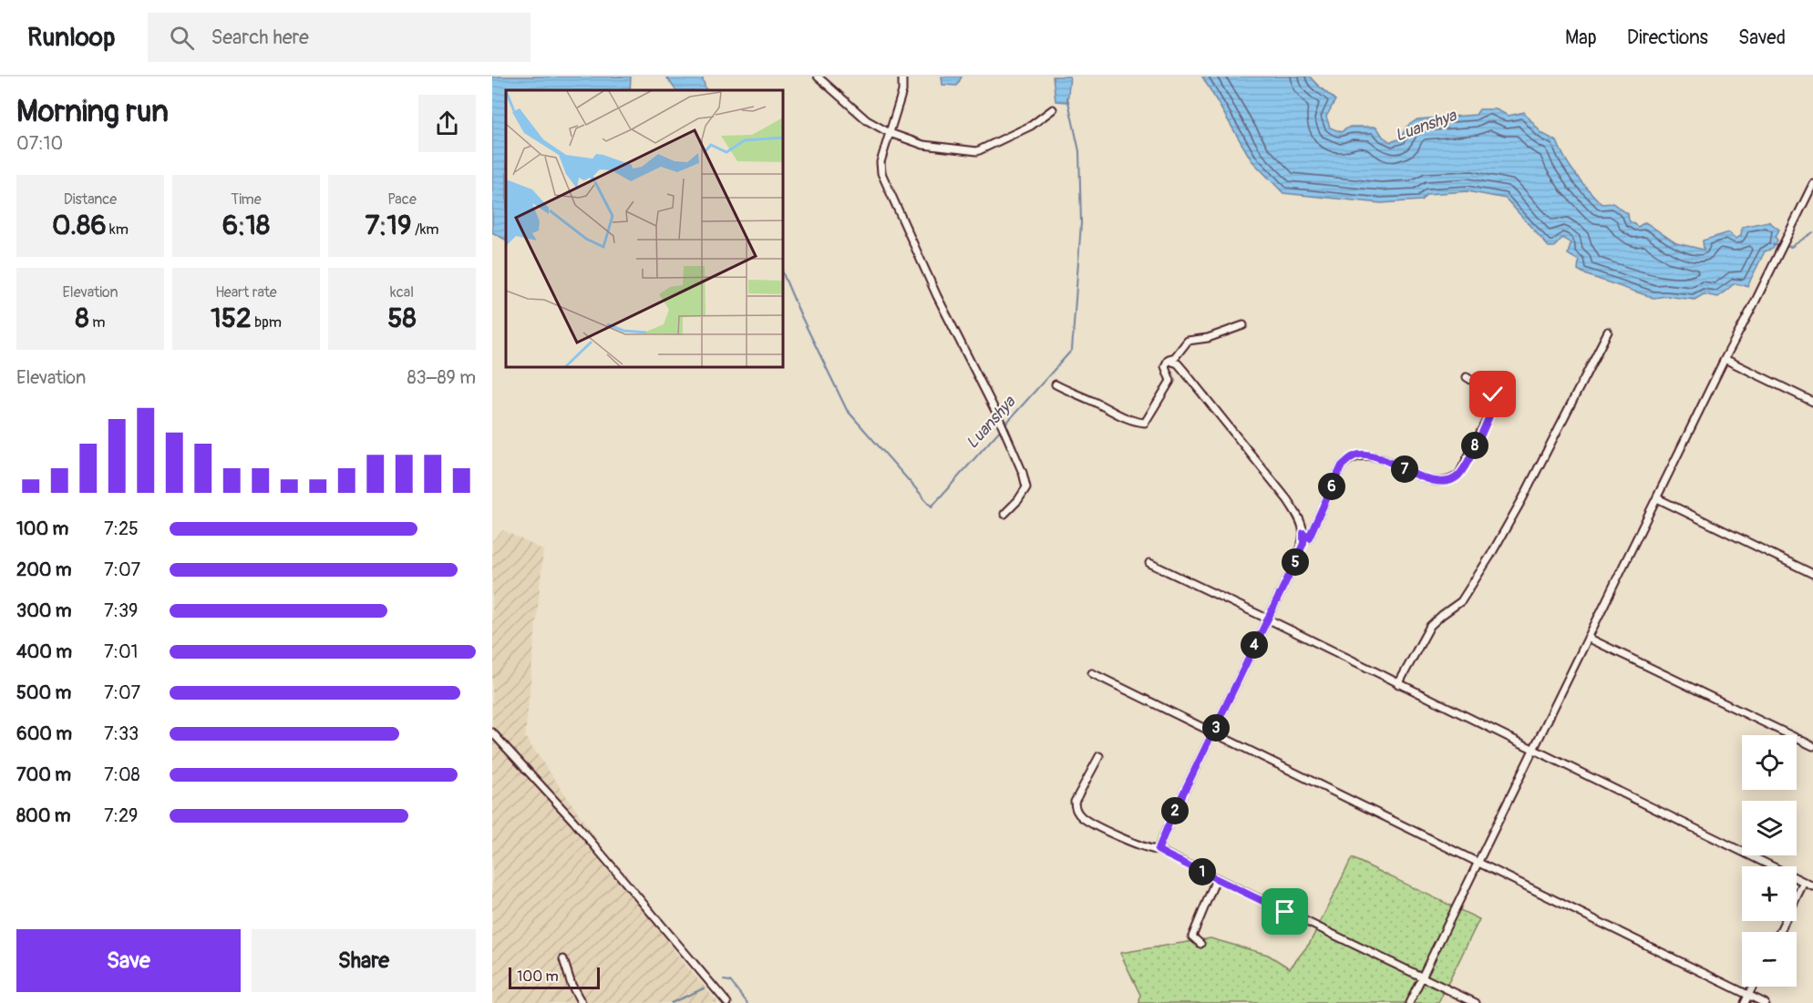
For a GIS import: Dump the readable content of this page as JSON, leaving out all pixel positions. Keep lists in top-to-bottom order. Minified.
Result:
{"water":["Luanshya"],"scale_bar":"100 m","page":{"header":"Runloop","search":"Search here","nav":["Map","Directions","Saved"],"heading":["Morning run","07:10"],"stats":[["Distance","0.86 km"],["Time","6:18"],["Pace","7:19 /km"],["Elevation","8 m"],["Heart rate","152 bpm"],["kcal","58"]],"chart":["Elevation","83–89 m"],"pins":["8","7","6","5","4","3","2","1"],"list":[{"name":"100 m","note":"7:25"},{"name":"200 m","note":"7:07"},{"name":"300 m","note":"7:39"},{"name":"400 m","note":"7:01"},{"name":"500 m","note":"7:07"},{"name":"600 m","note":"7:33"},{"name":"700 m","note":"7:08"},{"name":"800 m","note":"7:29"}],"map_buttons":["+","−"],"buttons":["Save","Share"],"scale":"100 m"}}
